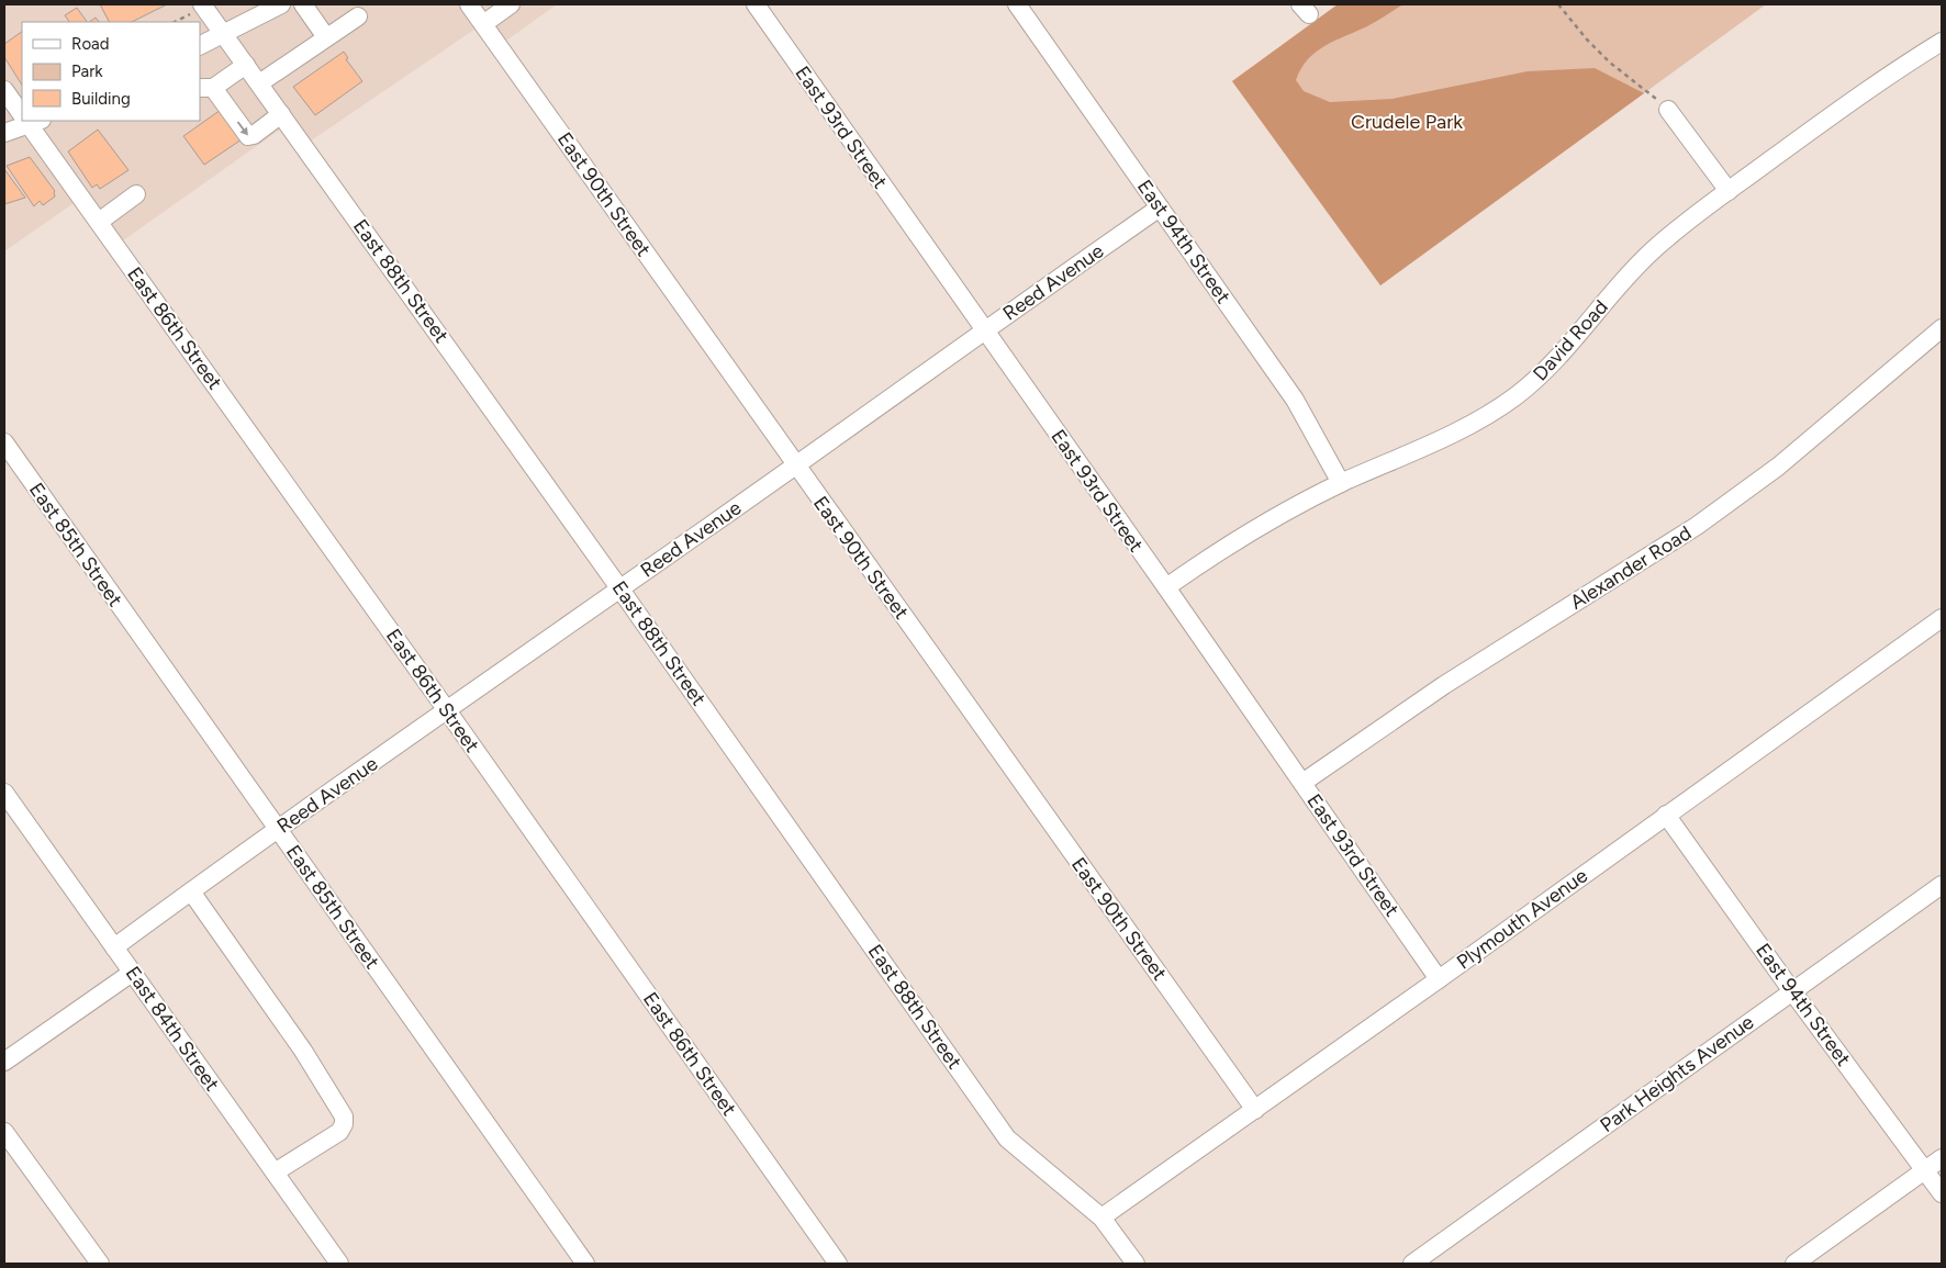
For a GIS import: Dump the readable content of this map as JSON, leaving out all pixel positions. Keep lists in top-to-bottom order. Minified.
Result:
{"streets":{"street":["East 93rd Street","East 90th Street","East 94th Street","East 88th Street","Reed Avenue","East 86th Street","David Road","East 85th Street","Alexander Road","Plymouth Avenue","East 84th Street","Park Heights Avenue"]},"crossings":[["East 93rd Street","Reed Avenue"],["East 93rd Street","David Road"],["East 93rd Street","Alexander Road"],["East 93rd Street","Plymouth Avenue"],["East 90th Street","Reed Avenue"],["East 90th Street","Plymouth Avenue"],["East 94th Street","Reed Avenue"],["East 94th Street","David Road"],["East 94th Street","Plymouth Avenue"],["East 94th Street","Park Heights Avenue"],["East 88th Street","Reed Avenue"],["East 88th Street","Plymouth Avenue"],["Reed Avenue","East 86th Street"],["Reed Avenue","East 85th Street"],["Reed Avenue","East 84th Street"]],"parks":["Crudele Park"],"legend":["Road","Park","Building"]}
